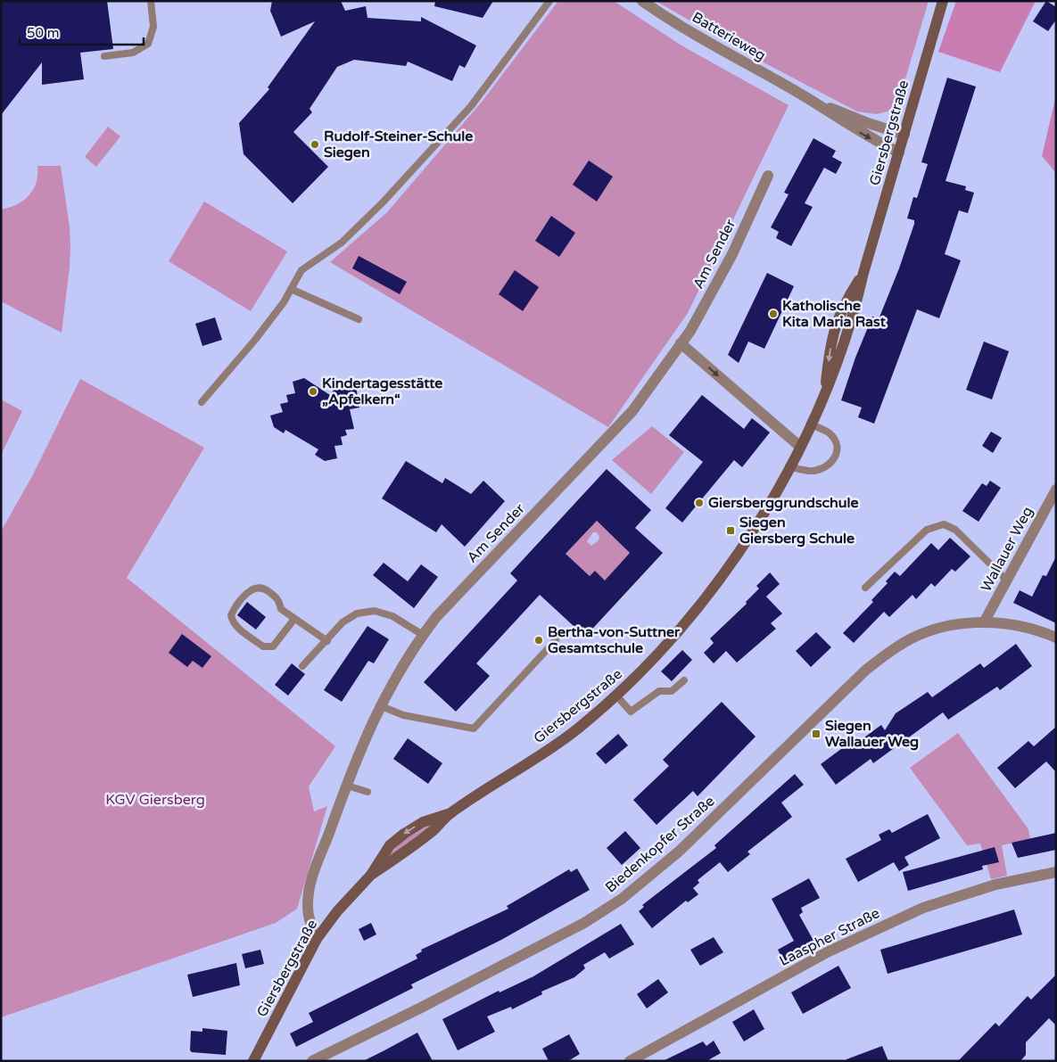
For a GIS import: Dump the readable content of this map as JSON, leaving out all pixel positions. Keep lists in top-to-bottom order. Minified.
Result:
{"streets":{"street":["Batterieweg","Giersbergstraße","Am Sender","Wallauer Weg","Biedenkopfer Straße","Laaspher Straße"]},"crossings":[["Batterieweg","Giersbergstraße"],["Giersbergstraße","Am Sender"],["Wallauer Weg","Biedenkopfer Straße"]],"parks":["KGV Giersberg"],"places":{"other":["Rudolf-Steiner-Schule Siegen","Katholische Kita Maria Rast","Kindertagesstätte „Apfelkern“","Giersberggrundschule","Bertha-von-Suttner Gesamtschule"],"transit":["Siegen Giersberg Schule","Siegen Wallauer Weg"]},"scale_bar":"50 m"}
